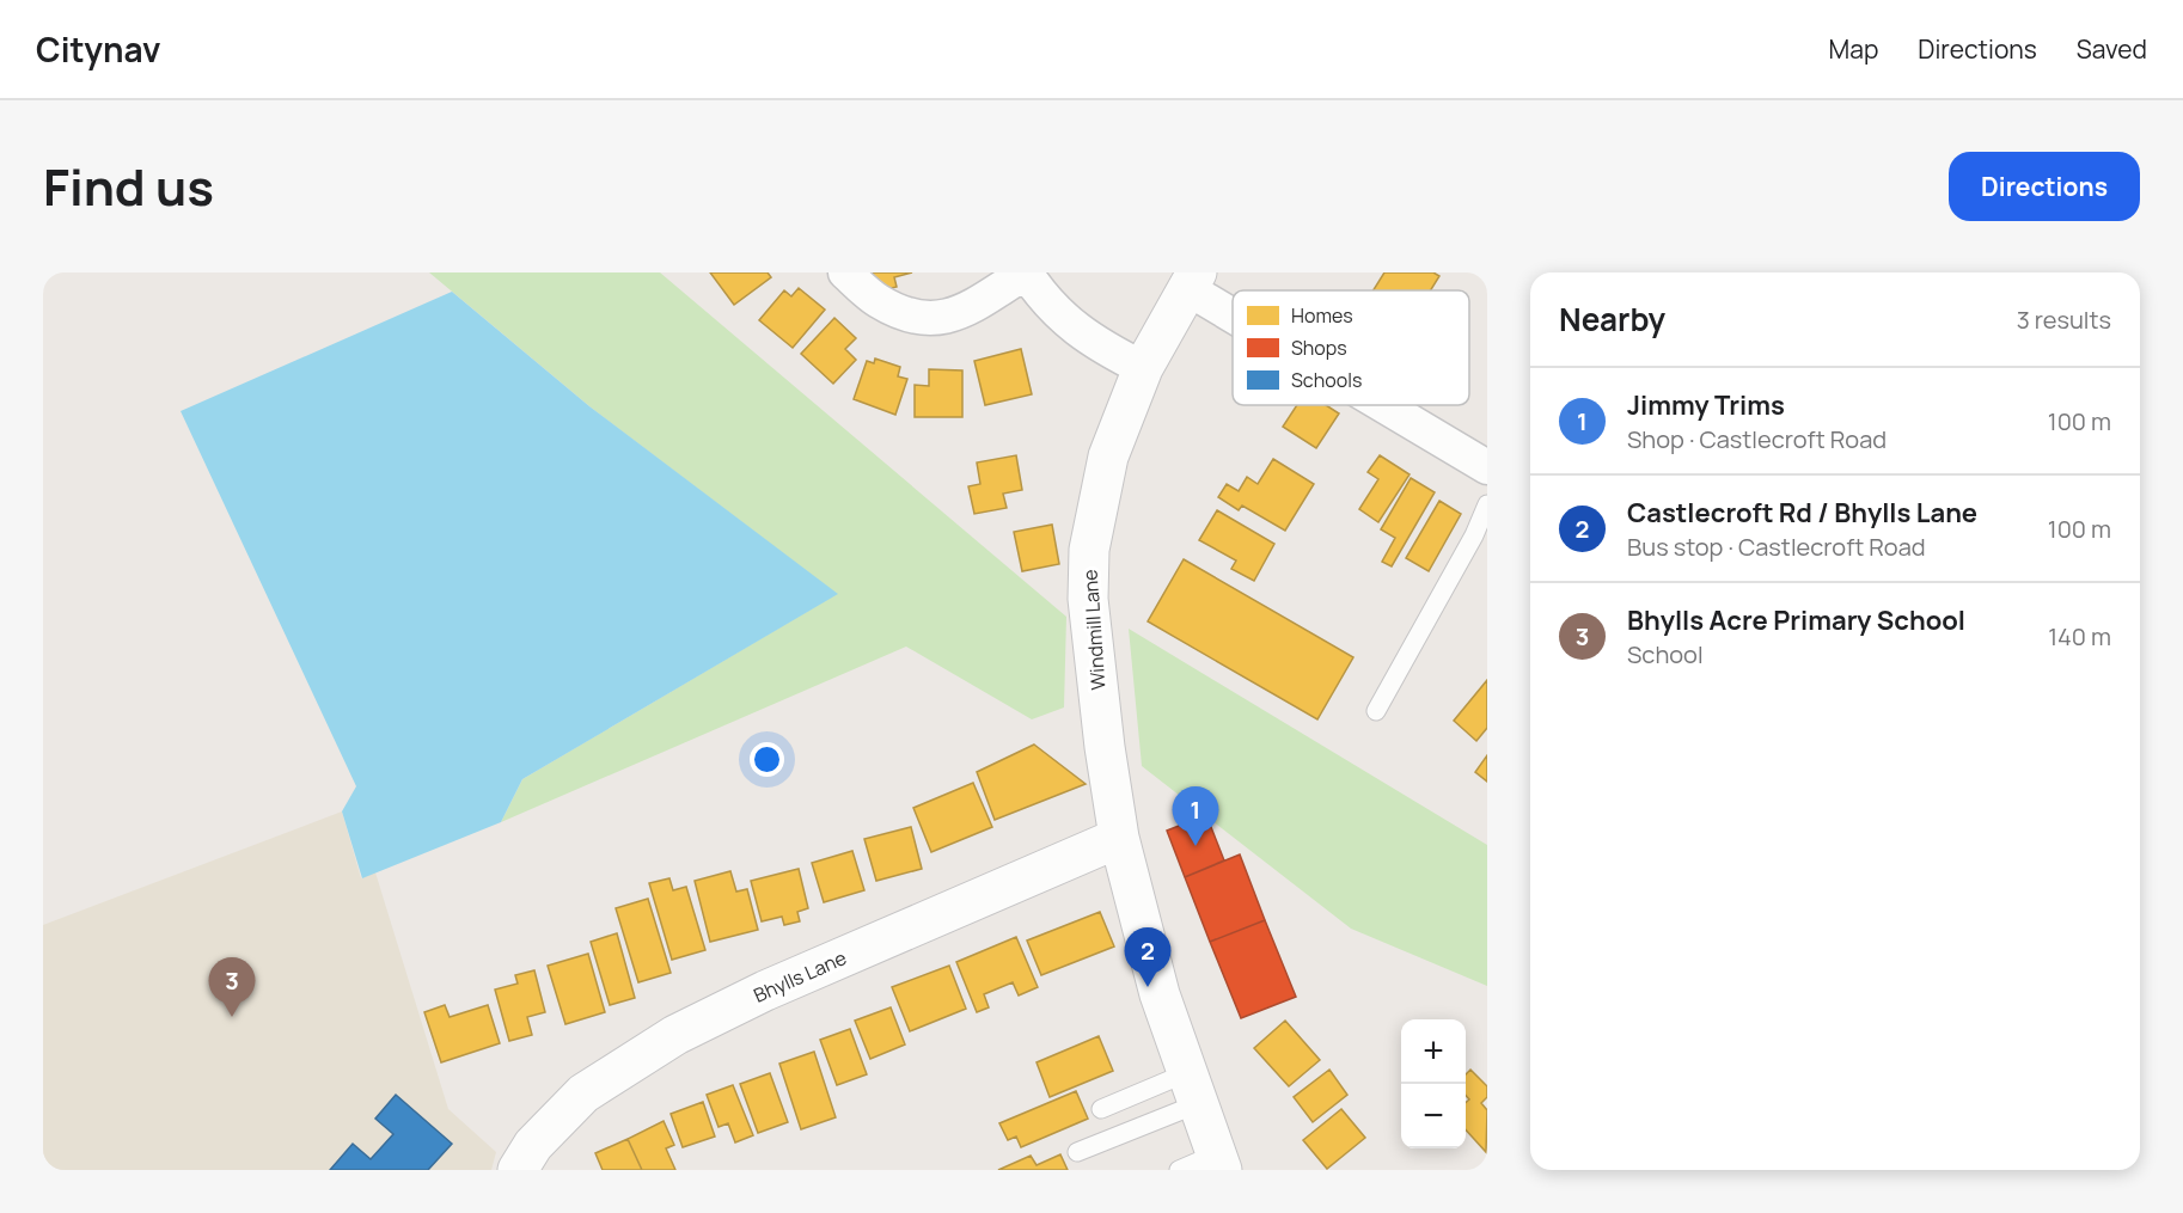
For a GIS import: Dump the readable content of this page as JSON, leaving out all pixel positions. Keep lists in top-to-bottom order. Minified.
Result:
{"streets":{"street":["Windmill Lane","Bhylls Lane"]},"crossings":[["Windmill Lane","Bhylls Lane"]],"legend":["Homes","Shops","Schools"],"page":{"header":"Citynav","nav":["Map","Directions","Saved"],"title":"Find us","buttons":"Directions","heading":["Nearby","3 results"],"list":[{"mark":"1","name":"Jimmy Trims","note":"Shop · Castlecroft Road","value":"100 m"},{"mark":"2","name":"Castlecroft Rd / Bhylls Lane","note":"Bus stop · Castlecroft Road","value":"100 m"},{"mark":"3","name":"Bhylls Acre Primary School","note":"School","value":"140 m"}],"pins":["1","2","3"],"map_buttons":["+","−"]}}
